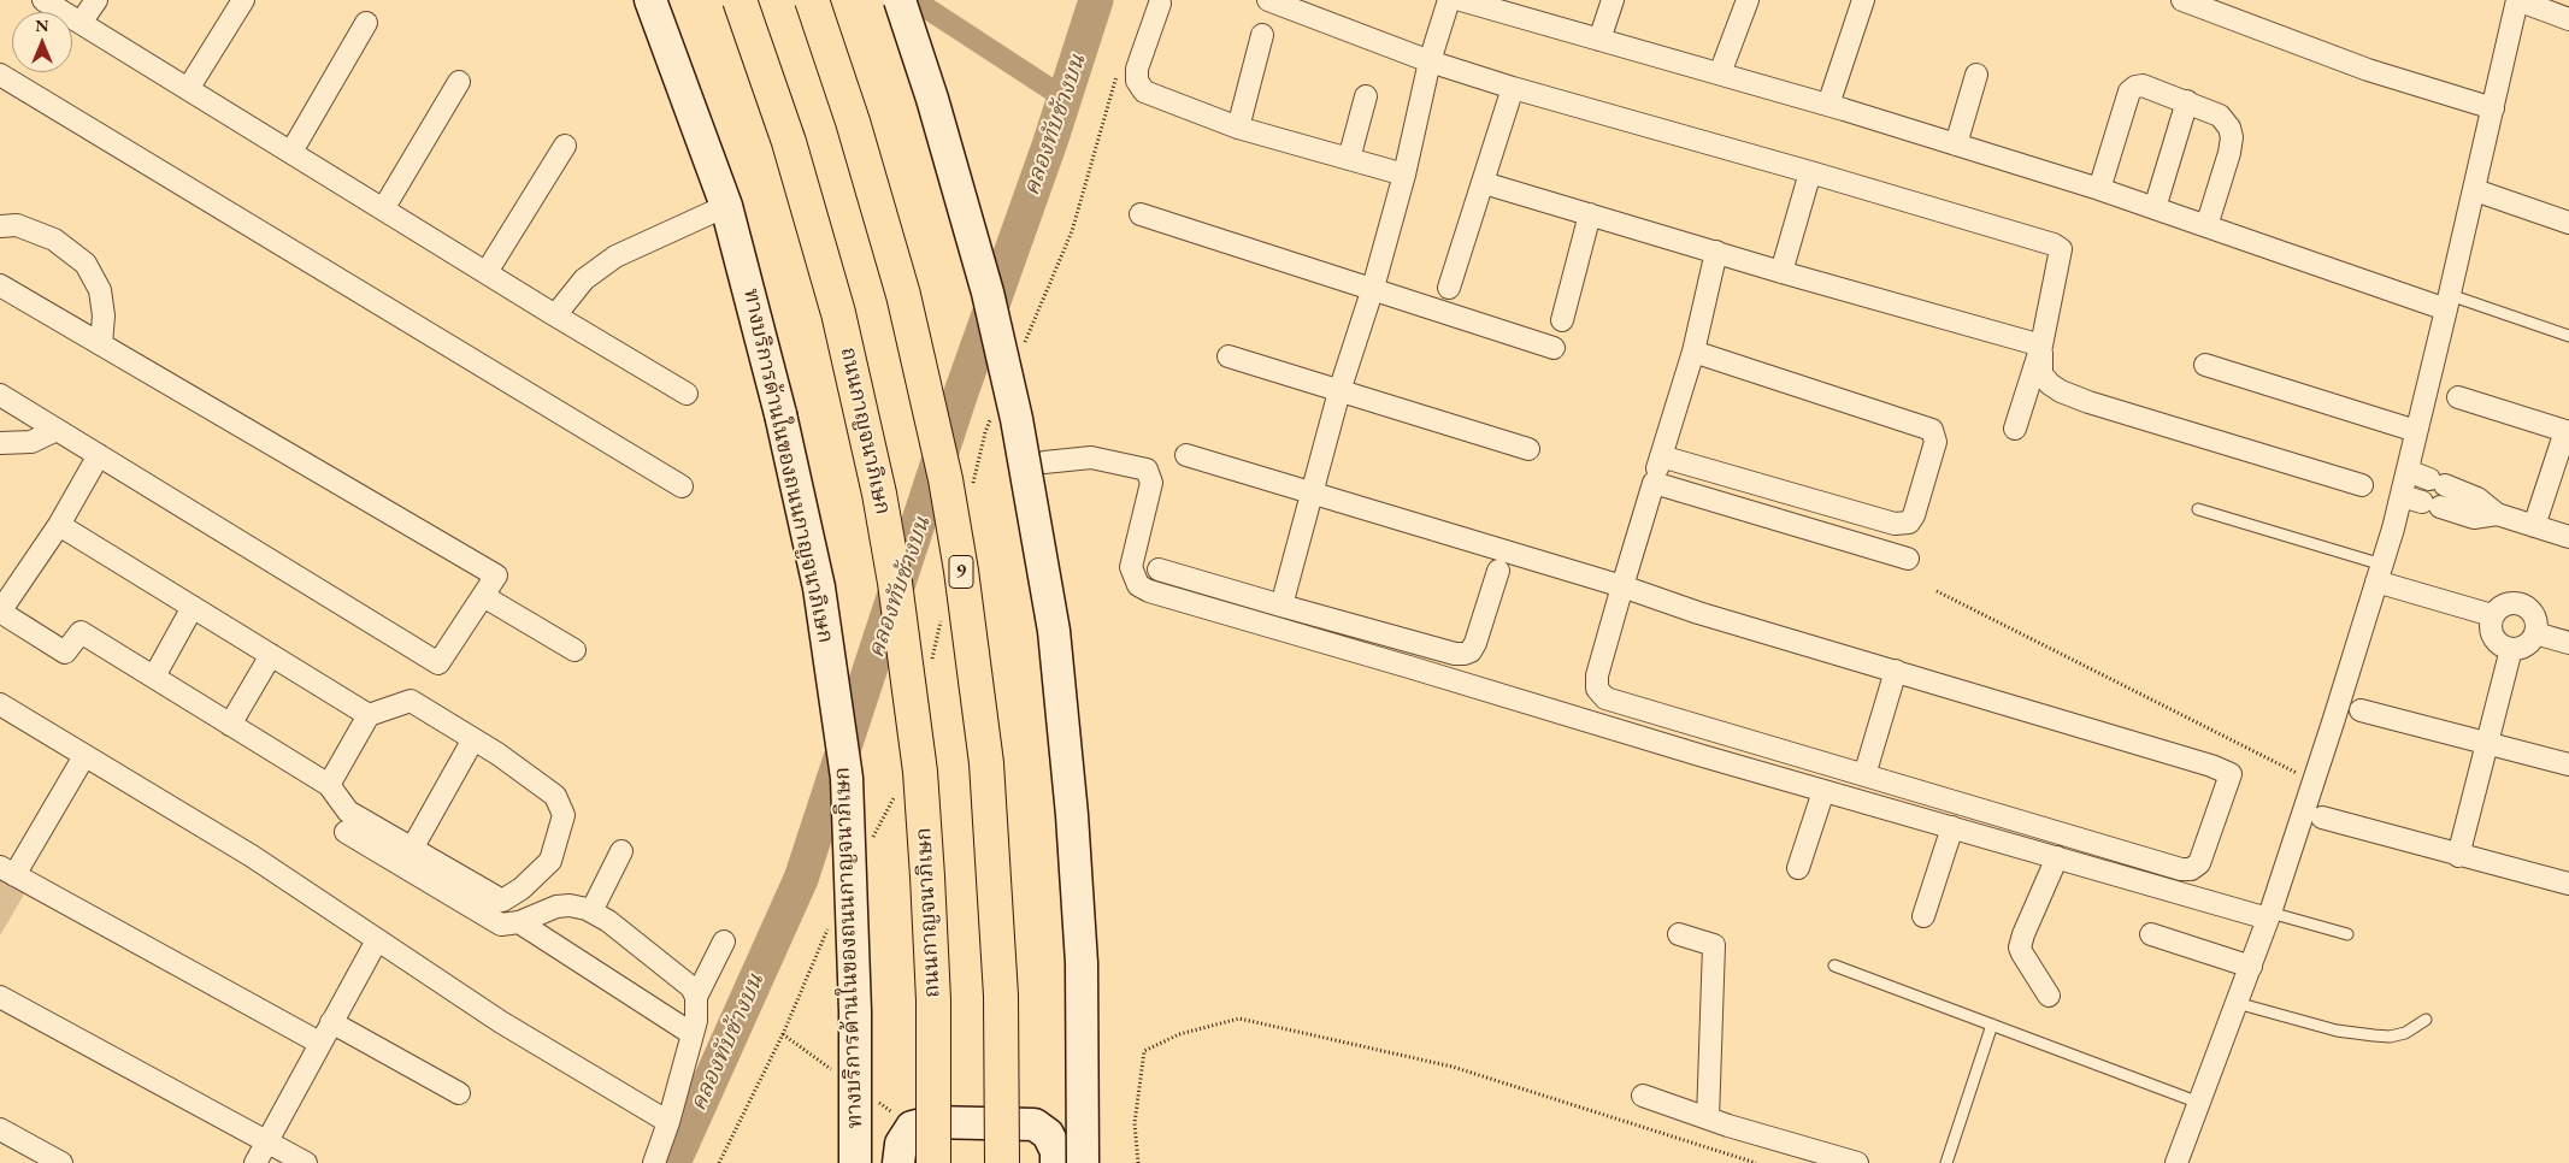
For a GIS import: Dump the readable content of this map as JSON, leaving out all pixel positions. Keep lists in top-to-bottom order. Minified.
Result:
{"streets":{"highway":["ถนนกาญจนาภิเษก","9"],"main road":["ทางบริการด้านในของถนนกาญจนาภิเษก"]},"water":["คลองทับช้างบน"],"north":"top"}
